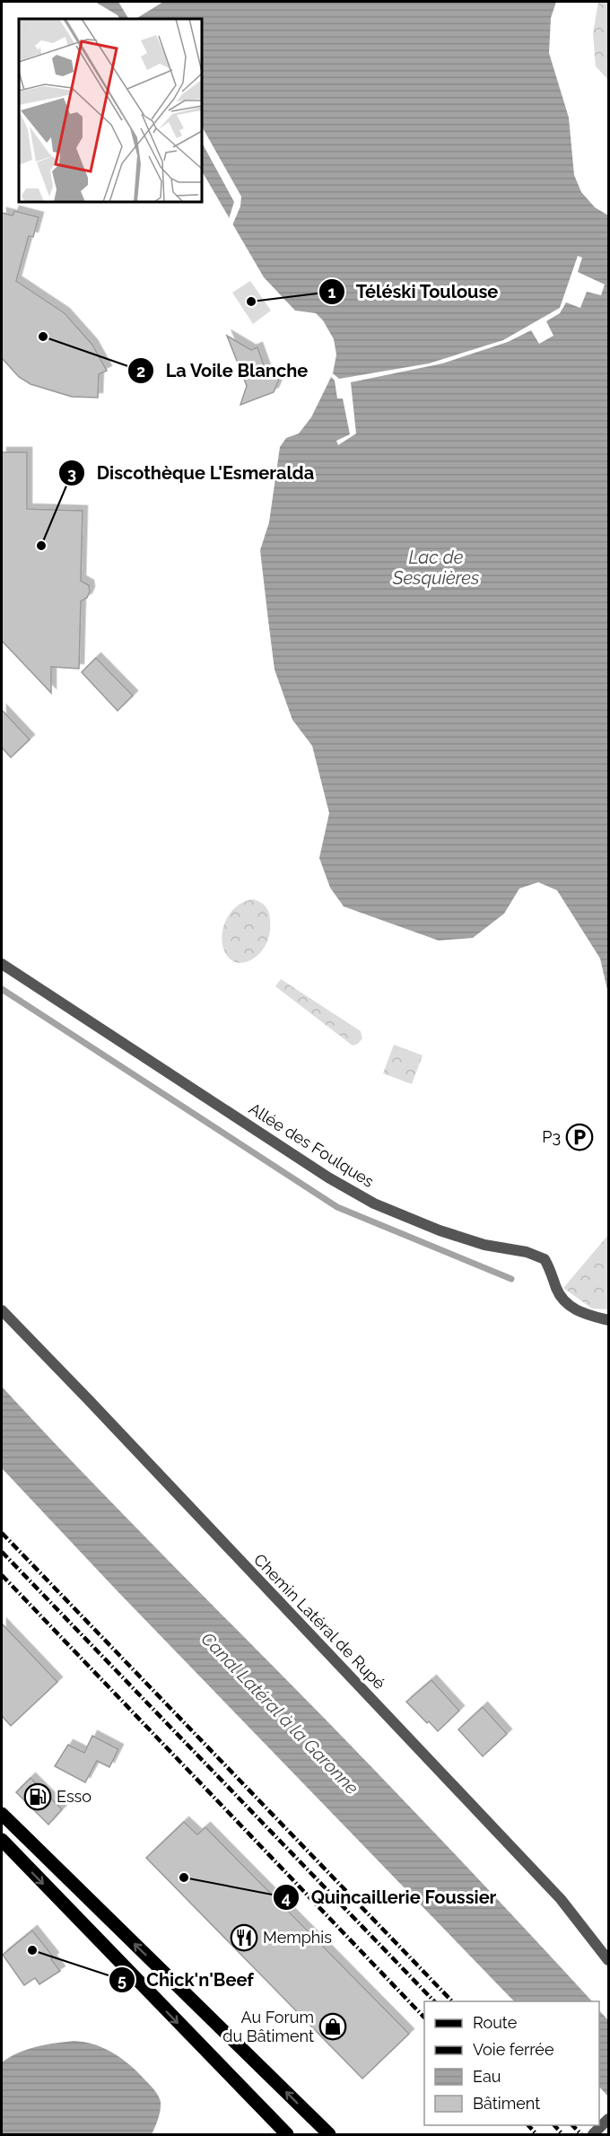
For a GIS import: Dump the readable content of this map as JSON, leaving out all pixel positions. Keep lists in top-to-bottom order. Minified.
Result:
{"streets":{"street":["Allée des Foulques","Chemin Latéral de Rupé"]},"water":["Lac de Sesquières","Canal Latéral à la Garonne"],"places":{"other":["Téléski Toulouse","La Voile Blanche","Discothèque L'Esmeralda","Quincaillerie Foussier","Chick'n'Beef"],"parking":["P3"],"fuel station":["Esso"],"restaurant":["Memphis"],"shop":["Au Forum du Bâtiment"]},"legend":["Route","Voie ferrée","Eau","Bâtiment"]}
